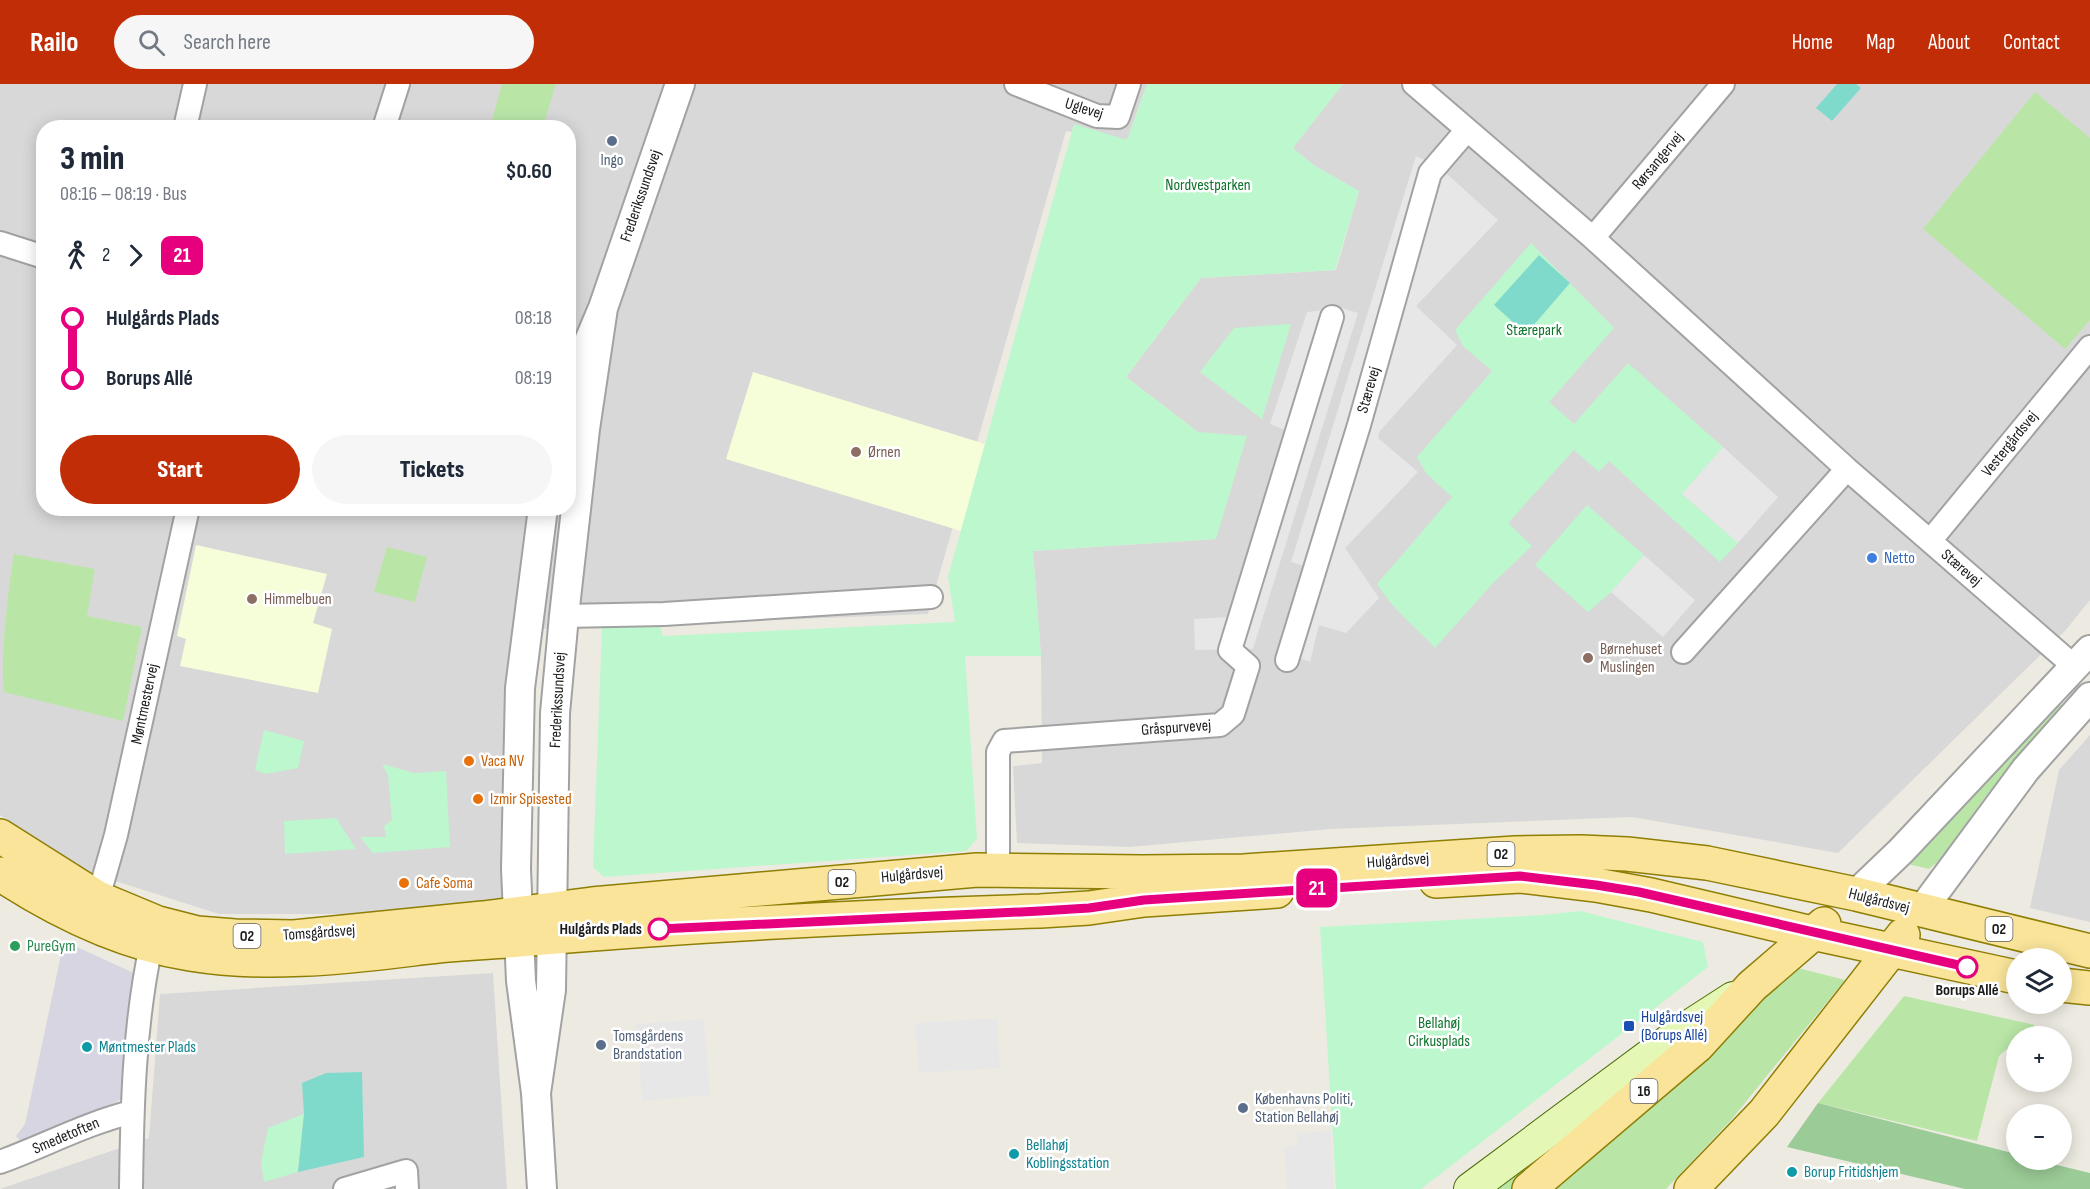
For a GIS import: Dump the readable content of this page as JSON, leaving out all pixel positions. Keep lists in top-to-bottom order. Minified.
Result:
{"streets":{"main road":["O2","Hulgårdsvej","Tomsgårdsvej","16"],"street":["Uglevej","Rørsangervej","Frederikssundsvej","Stærevej","Vestergårdsvej","Møntmestervej","Gråspurvevej","Smedetoften"]},"crossings":[["Rørsangervej","Stærevej"],["Frederikssundsvej","Hulgårdsvej"],["Frederikssundsvej","Tomsgårdsvej"],["Stærevej","Vestergårdsvej"],["Møntmestervej","Tomsgårdsvej"],["Gråspurvevej","Hulgårdsvej"],["Hulgårdsvej","Tomsgårdsvej"],["Hulgårdsvej","16"]],"parks":["Nordvestparken","Stærepark","Bellahøj Cirkusplads"],"places":{"other":["Ingo","Ørnen","Netto","Himmelbuen","Børnehuset Muslingen","Vaca NV","Izmir Spisested","Cafe Soma","Hulgårds Plads","PureGym","Borups Allé","Tomsgårdens Brandstation","Møntmester Plads","Københavns Politi, Station Bellahøj","Bellahøj Koblingsstation","Borup Fritidshjem"],"transit":["Hulgårdsvej (Borups Allé)"]},"lines":["bus line 21"],"page":{"header":"Railo","search":"Search here","nav":["Home","Map","About","Contact"],"on_map":"21","heading":["3 min","08:16 – 08:19 · Bus","$0.60"],"legs":["2","21"],"list":[{"name":"Hulgårds Plads","value":"08:18"},{"name":"Borups Allé","value":"08:19"}],"buttons":["Start","Tickets"],"map_buttons":["+","−"]}}
